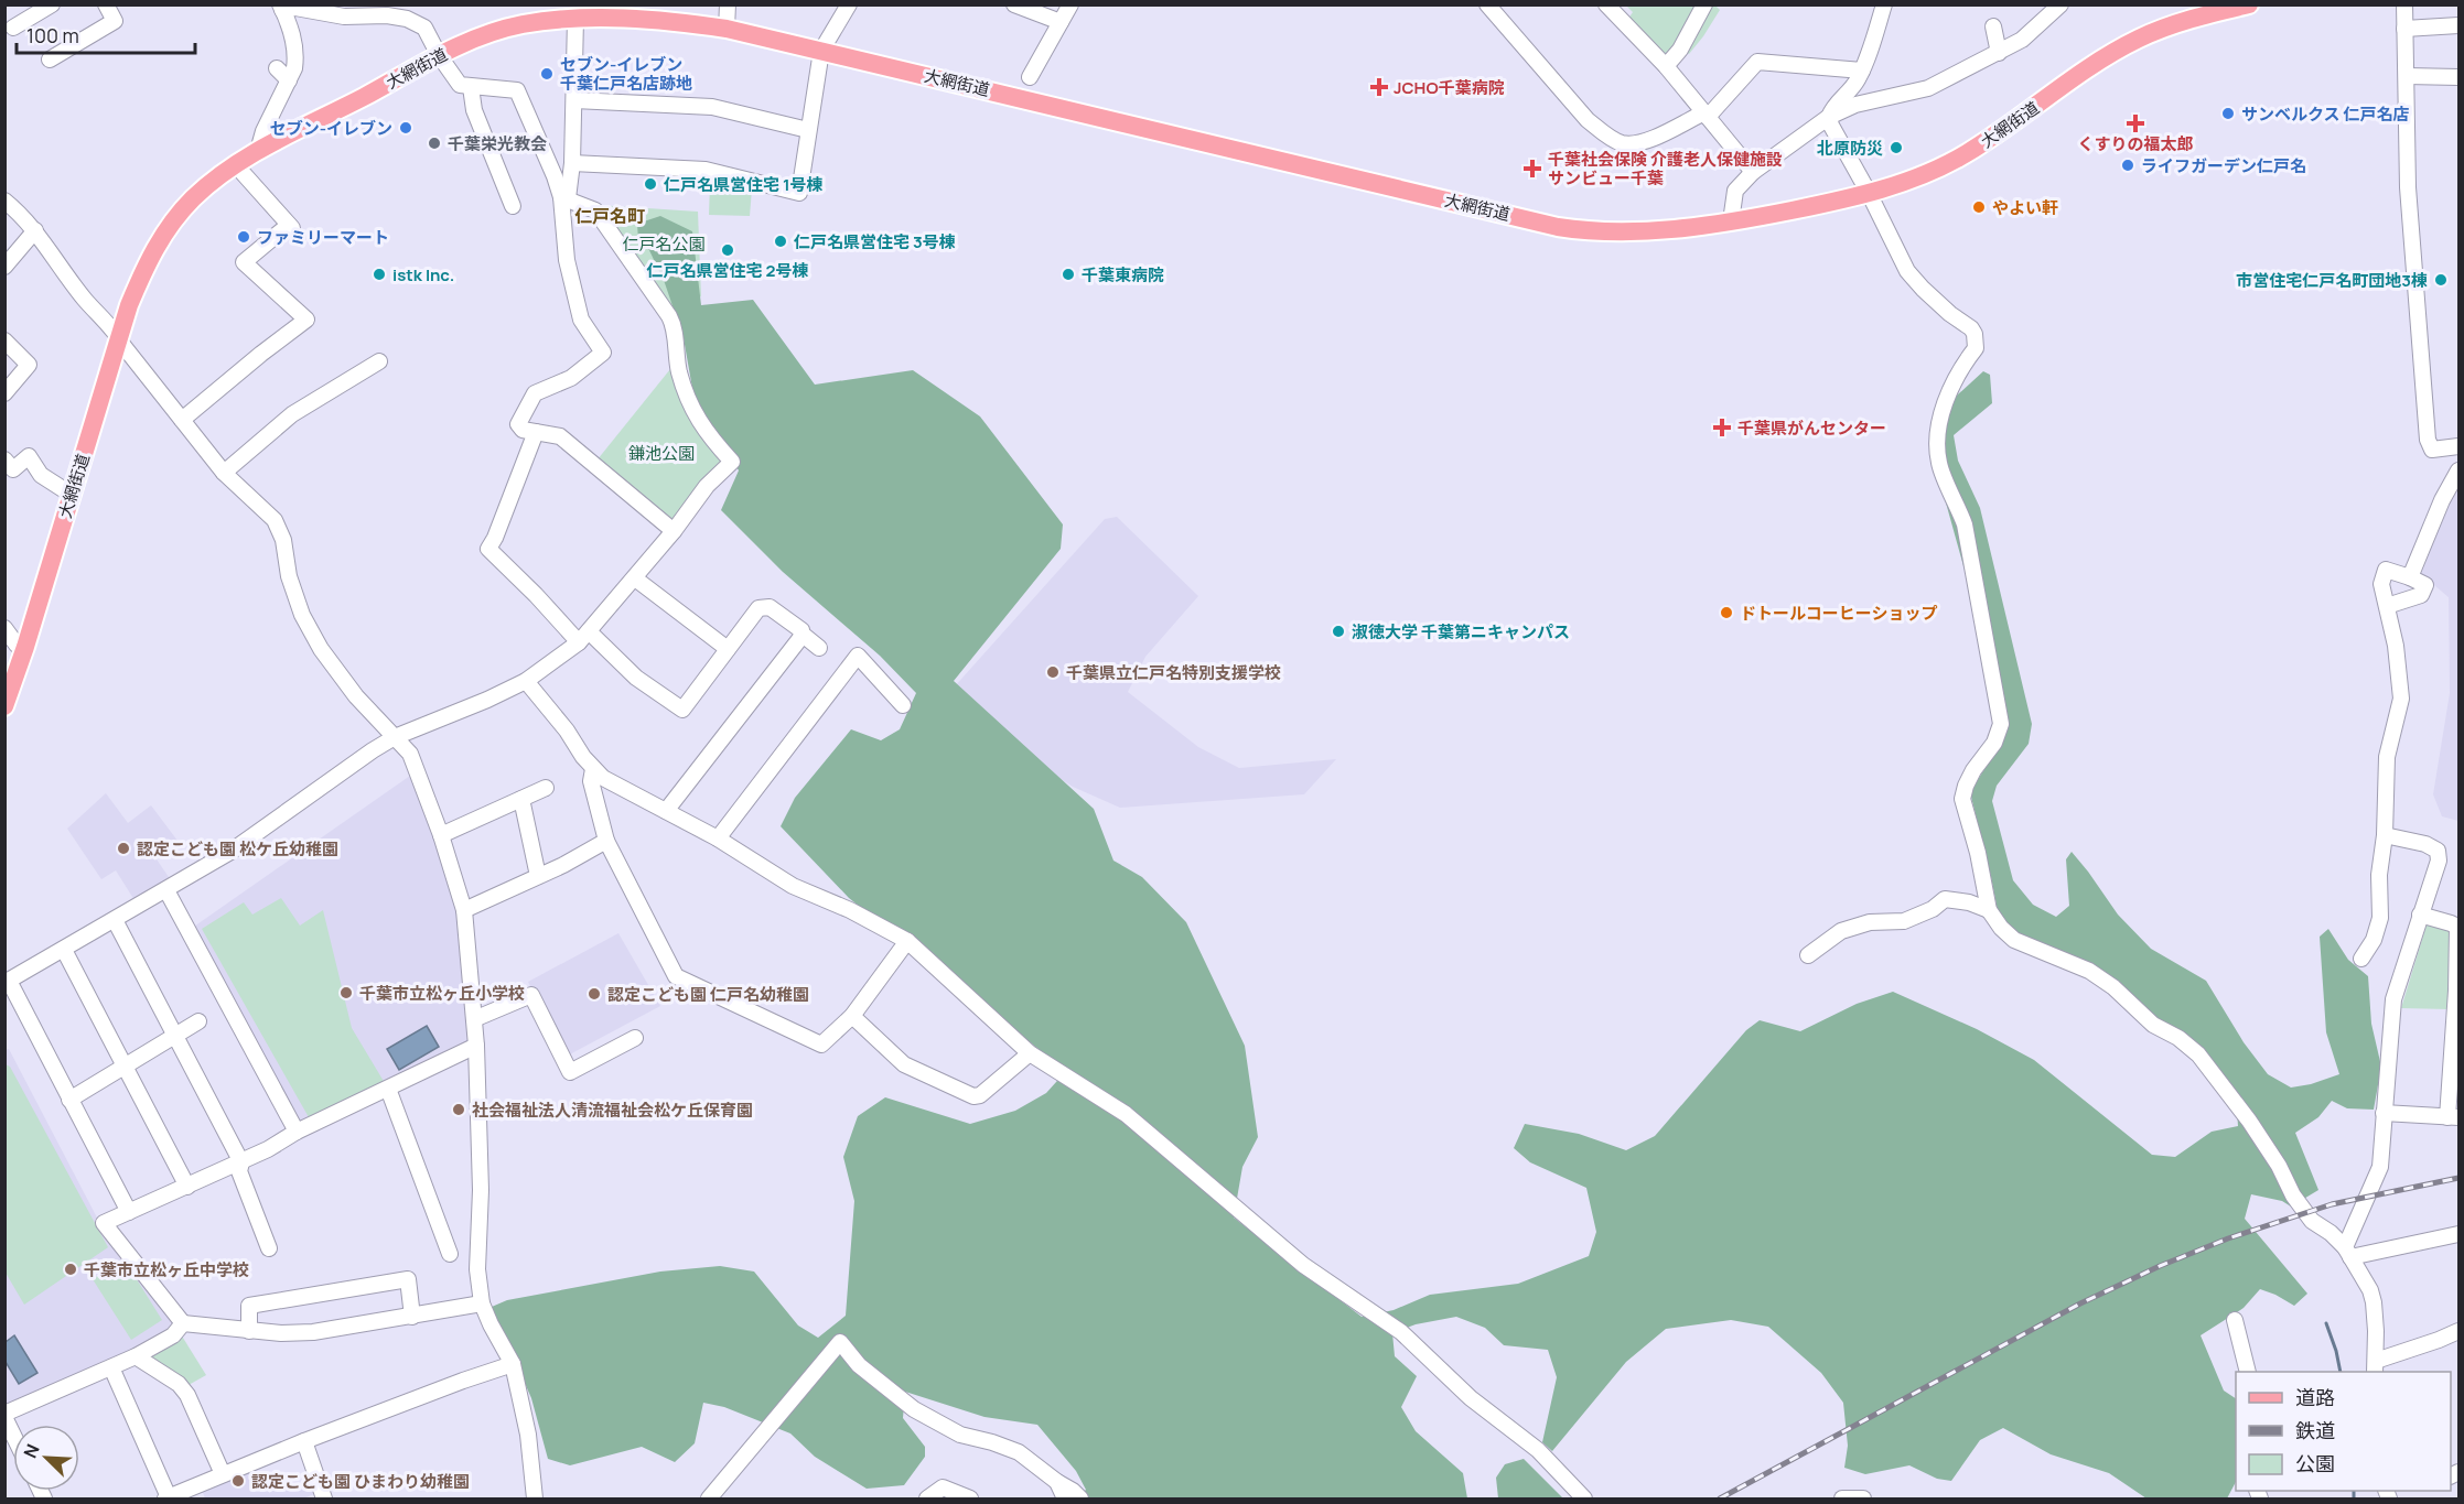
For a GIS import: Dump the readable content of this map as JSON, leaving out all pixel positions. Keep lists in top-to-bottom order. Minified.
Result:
{"streets":{"main road":["大網街道"]},"districts":["仁戸名町"],"parks":["仁戸名公園","鎌池公園"],"places":{"other":["セブン-イレブン 千葉仁戸名店跡地","サンベルクス 仁戸名店","セブン-イレブン","千葉栄光教会","北原防災","ライフガーデン仁戸名","仁戸名県営住宅 1号棟","やよい軒","ファミリーマート","仁戸名県営住宅 3号棟","仁戸名県営住宅 2号棟","istk Inc.","千葉東病院","市営住宅仁戸名町団地3棟","ドトールコーヒーショップ","淑徳大学 千葉第ニキャンパス","千葉県立仁戸名特別支援学校","認定こども園 松ケ丘幼稚園","千葉市立松ヶ丘小学校","認定こども園 仁戸名幼稚園","社会福祉法人清流福祉会松ケ丘保育園","千葉市立松ヶ丘中学校","認定こども園 ひまわり幼稚園"],"health":["JCHO千葉病院","くすりの福太郎","千葉社会保険 介護老人保健施設 サンビュー千葉","千葉県がんセンター"]},"legend":["道路","鉄道","公園"],"scale_bar":"100 m","north":"top left"}
